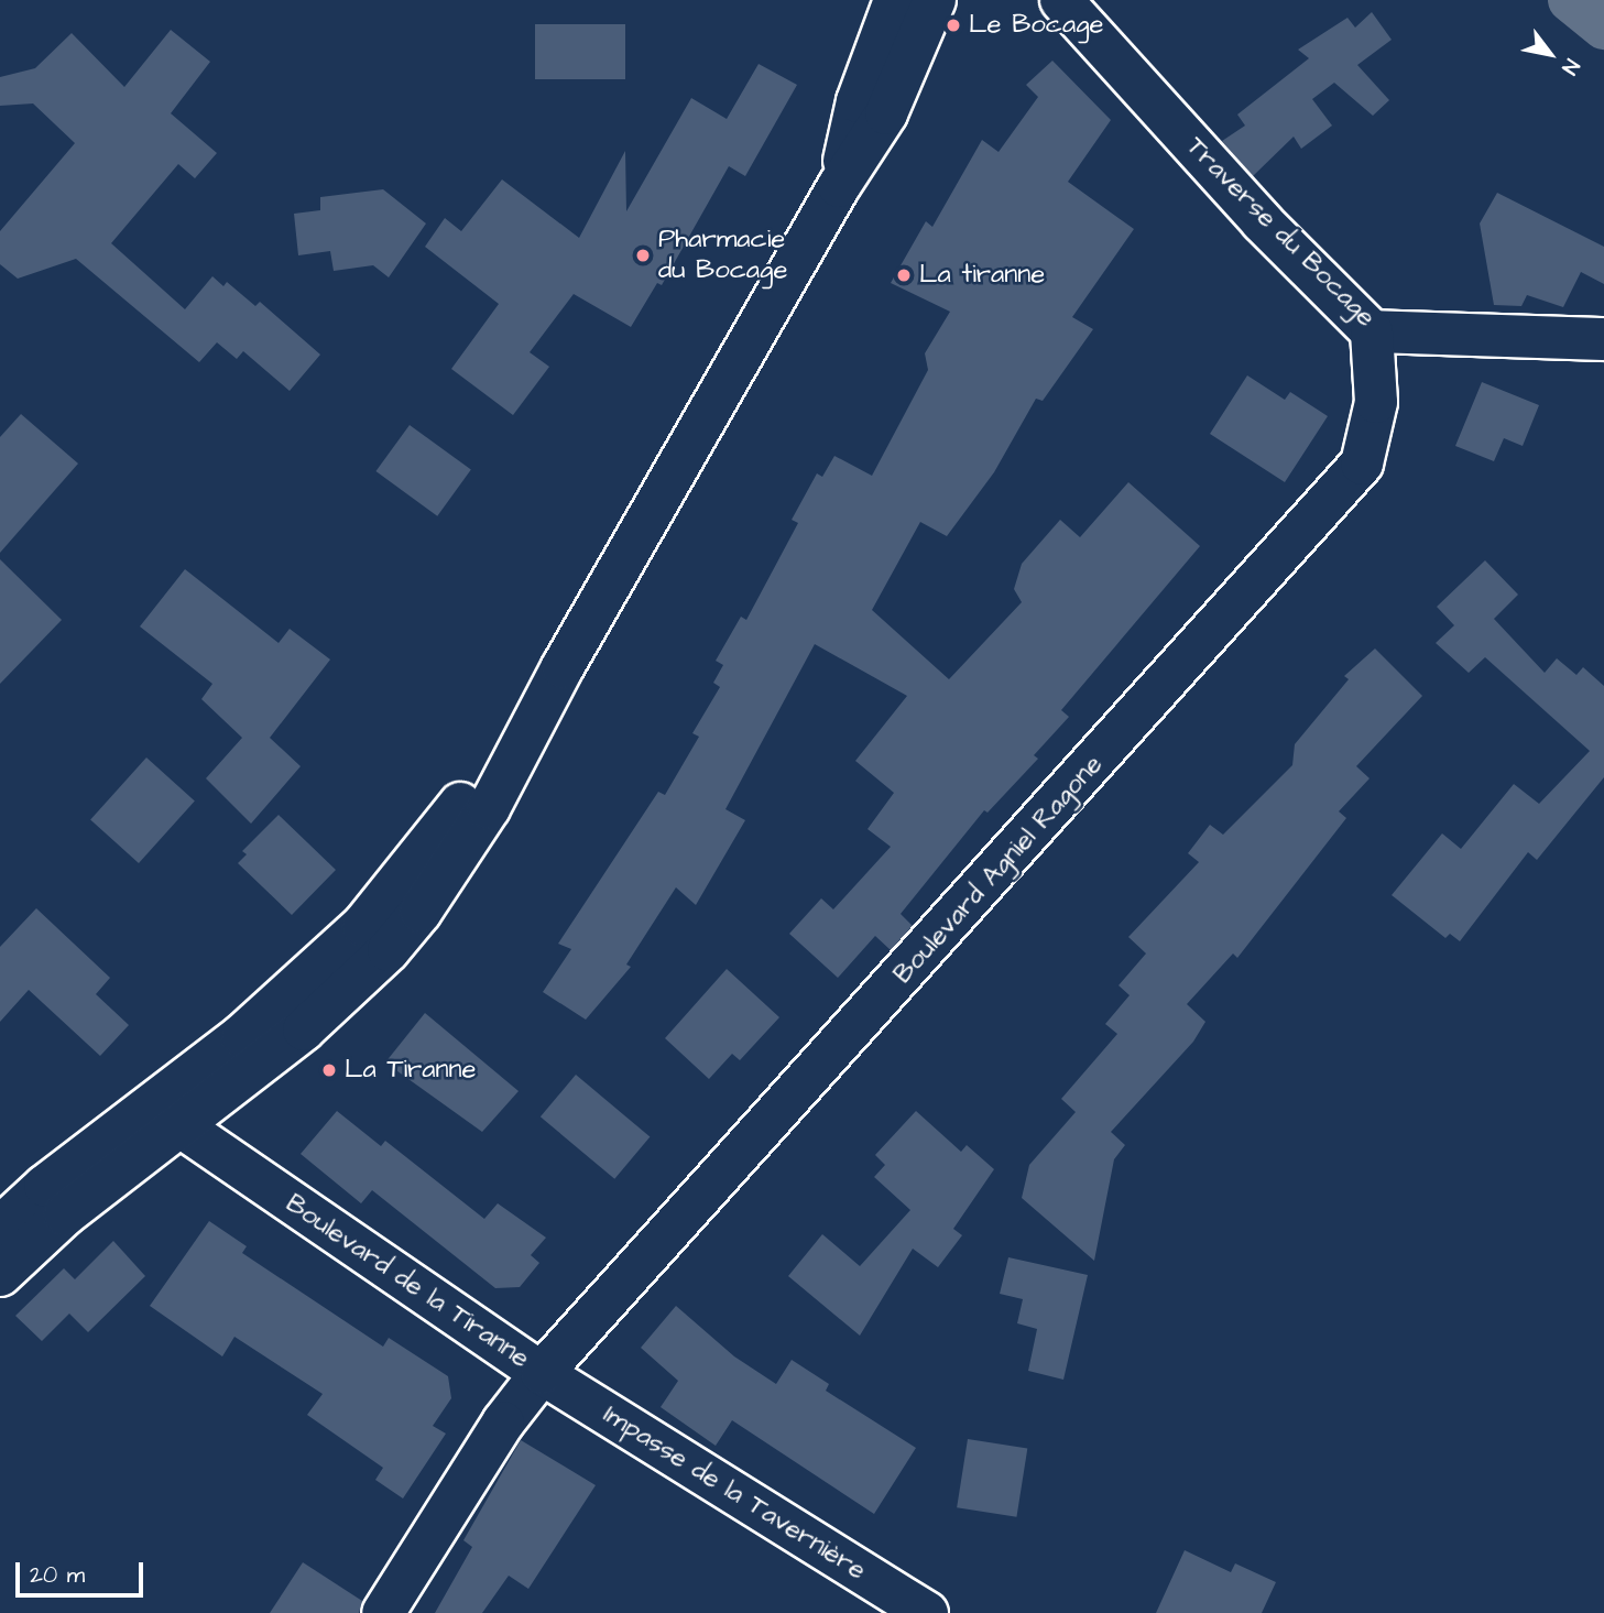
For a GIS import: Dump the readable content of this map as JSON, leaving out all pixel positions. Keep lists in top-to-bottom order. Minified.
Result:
{"streets":{"street":["Traverse du Bocage","Boulevard Agniel Ragone","Boulevard de la Tiranne","Impasse de la Tavernière"]},"crossings":[["Traverse du Bocage","Boulevard Agniel Ragone"],["Boulevard Agniel Ragone","Boulevard de la Tiranne"],["Boulevard Agniel Ragone","Impasse de la Tavernière"],["Boulevard de la Tiranne","Impasse de la Tavernière"]],"places":["Le Bocage","Pharmacie du Bocage","La tiranne","La Tiranne"],"scale_bar":"20 m","north":"bottom right"}
